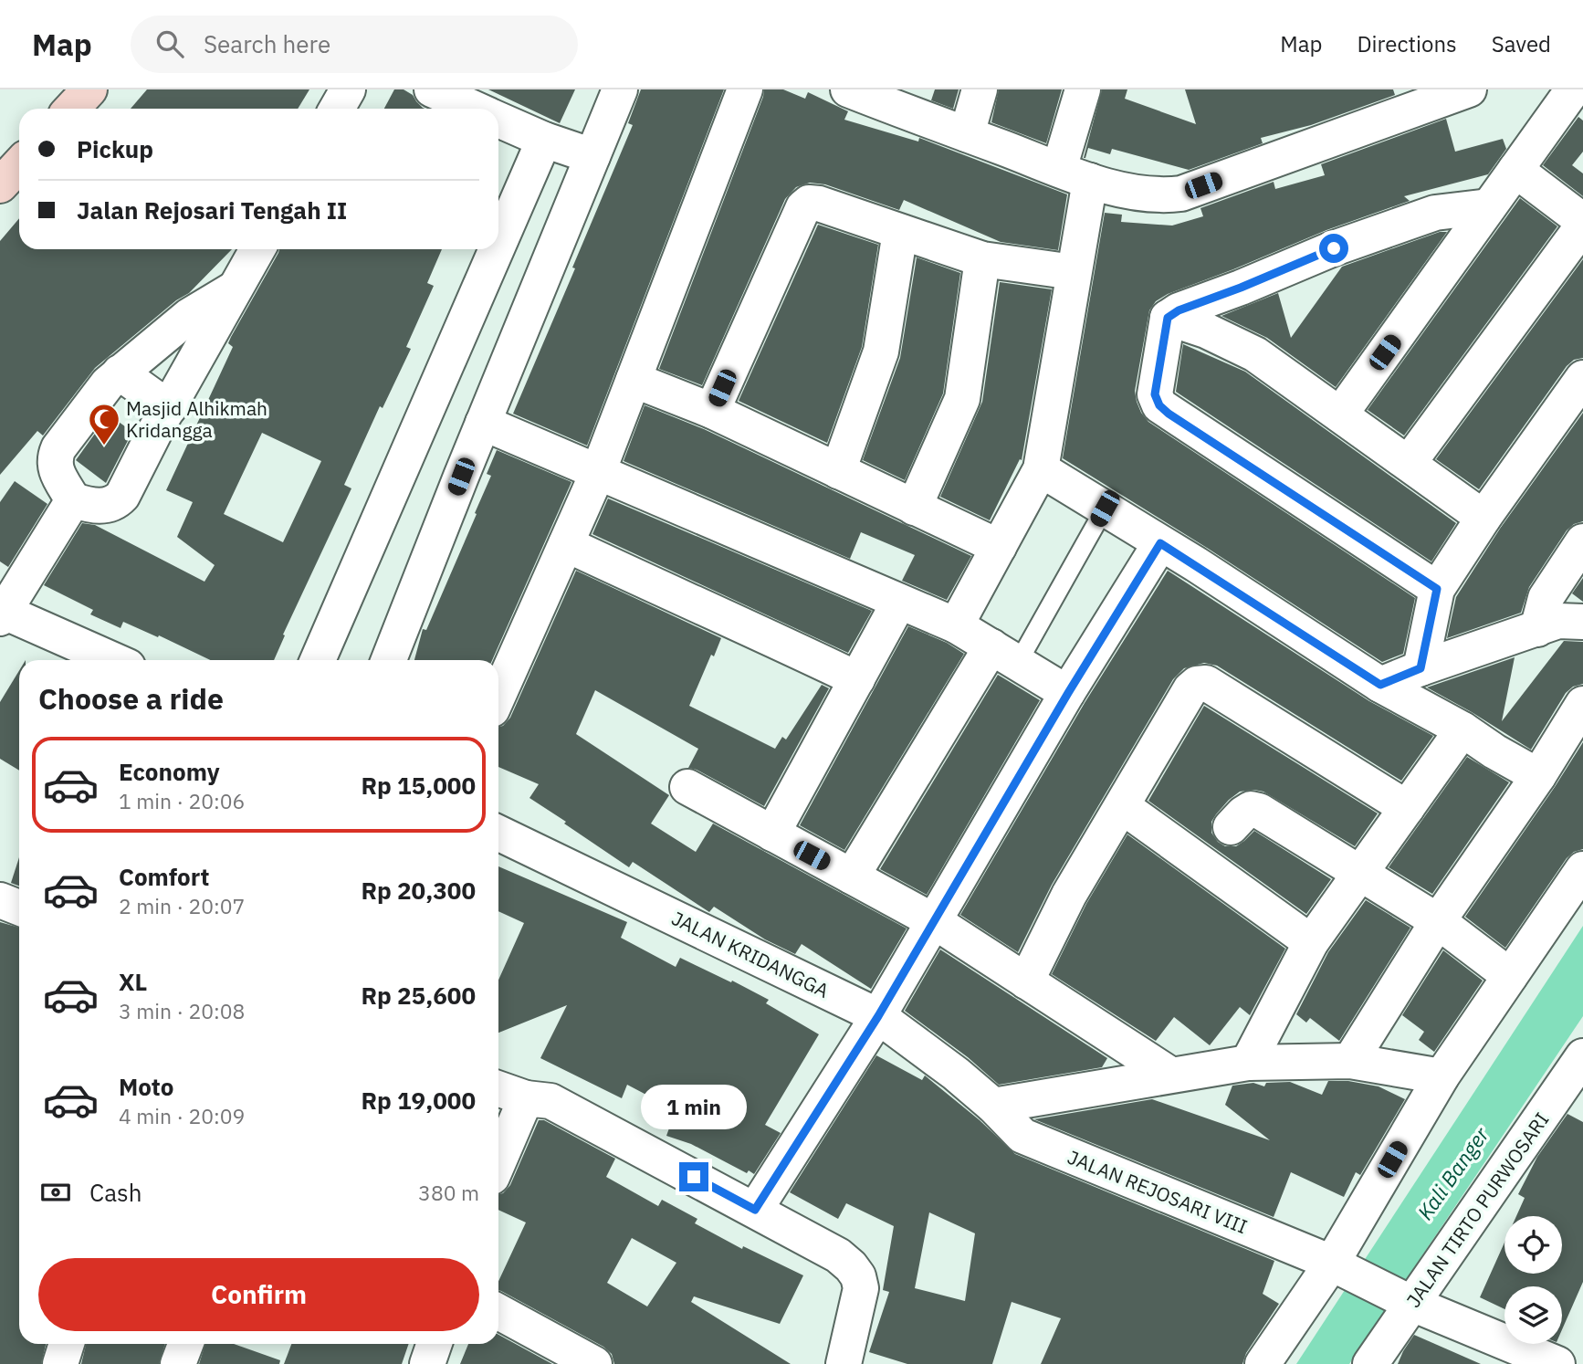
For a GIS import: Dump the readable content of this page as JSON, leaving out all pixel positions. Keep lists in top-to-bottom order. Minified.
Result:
{"streets":{"street":["JALAN KRIDANGGA","JALAN REJOSARI VIII","JALAN TIRTO PURWOSARI"]},"crossings":[["JALAN KRIDANGGA","JALAN REJOSARI VIII"],["JALAN REJOSARI VIII","JALAN TIRTO PURWOSARI"]],"water":["Kali Banger"],"places":{"mosque":["Masjid Alhikmah Kridangga"]},"page":{"header":"Map","search":"Search here","nav":["Map","Directions","Saved"],"banner":["Pickup","Jalan Rejosari Tengah II"],"heading":"Choose a ride","list":[{"name":"Economy","note":"1 min · 20:06","value":"Rp 15,000"},{"name":"Comfort","note":"2 min · 20:07","value":"Rp 20,300"},{"name":"XL","note":"3 min · 20:08","value":"Rp 25,600"},{"name":"Moto","note":"4 min · 20:09","value":"Rp 19,000"}],"bubble":"1 min","pay":["Cash","380 m"],"buttons":"Confirm"}}
